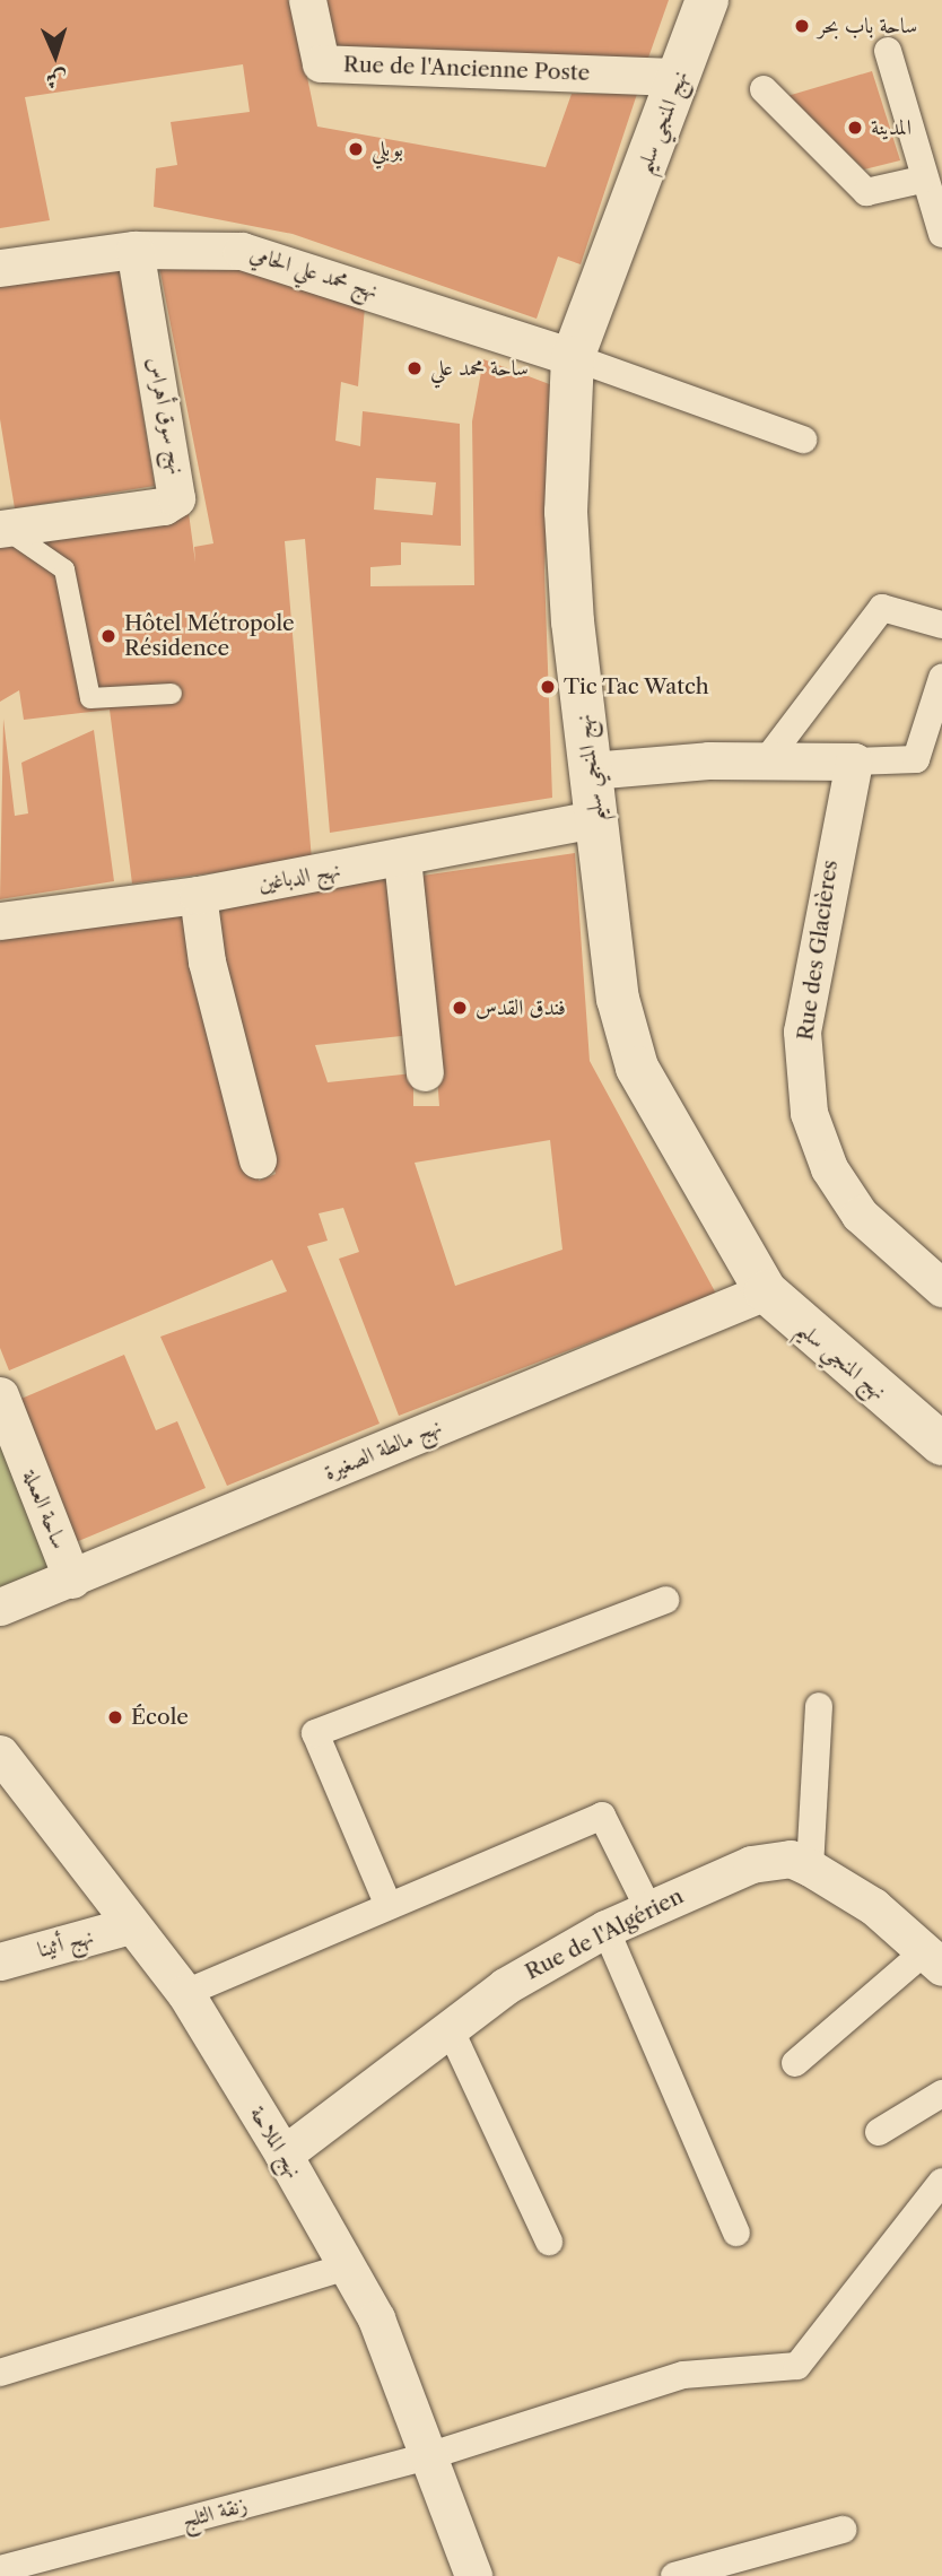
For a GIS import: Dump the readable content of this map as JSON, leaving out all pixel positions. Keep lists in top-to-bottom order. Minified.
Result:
{"streets":{"main road":["نهج المنجي سليم"],"street":["Rue de l'Ancienne Poste","نهج محمد علي الحامي","نهج سوق أهراس","نهج الدباغين","Rue des Glacières","نهج مالطة الصغيرة","ساحة العملة","Rue de l'Algérien","نهج أثينا","نهج الملاحة","زنقة الثلج"]},"crossings":[["Rue de l'Ancienne Poste","نهج المنجي سليم"],["نهج المنجي سليم","نهج محمد علي الحامي"],["نهج المنجي سليم","نهج الدباغين"],["نهج المنجي سليم","نهج مالطة الصغيرة"],["نهج محمد علي الحامي","نهج سوق أهراس"],["نهج مالطة الصغيرة","ساحة العملة"],["Rue de l'Algérien","نهج الملاحة"],["نهج أثينا","نهج الملاحة"],["نهج الملاحة","زنقة الثلج"]],"places":["ساحة باب بحر","المدينة","بوبلي","ساحة محمد علي","Hôtel Métropole Résidence","Tic Tac Watch","فندق القدس","École"],"north":"bottom"}
